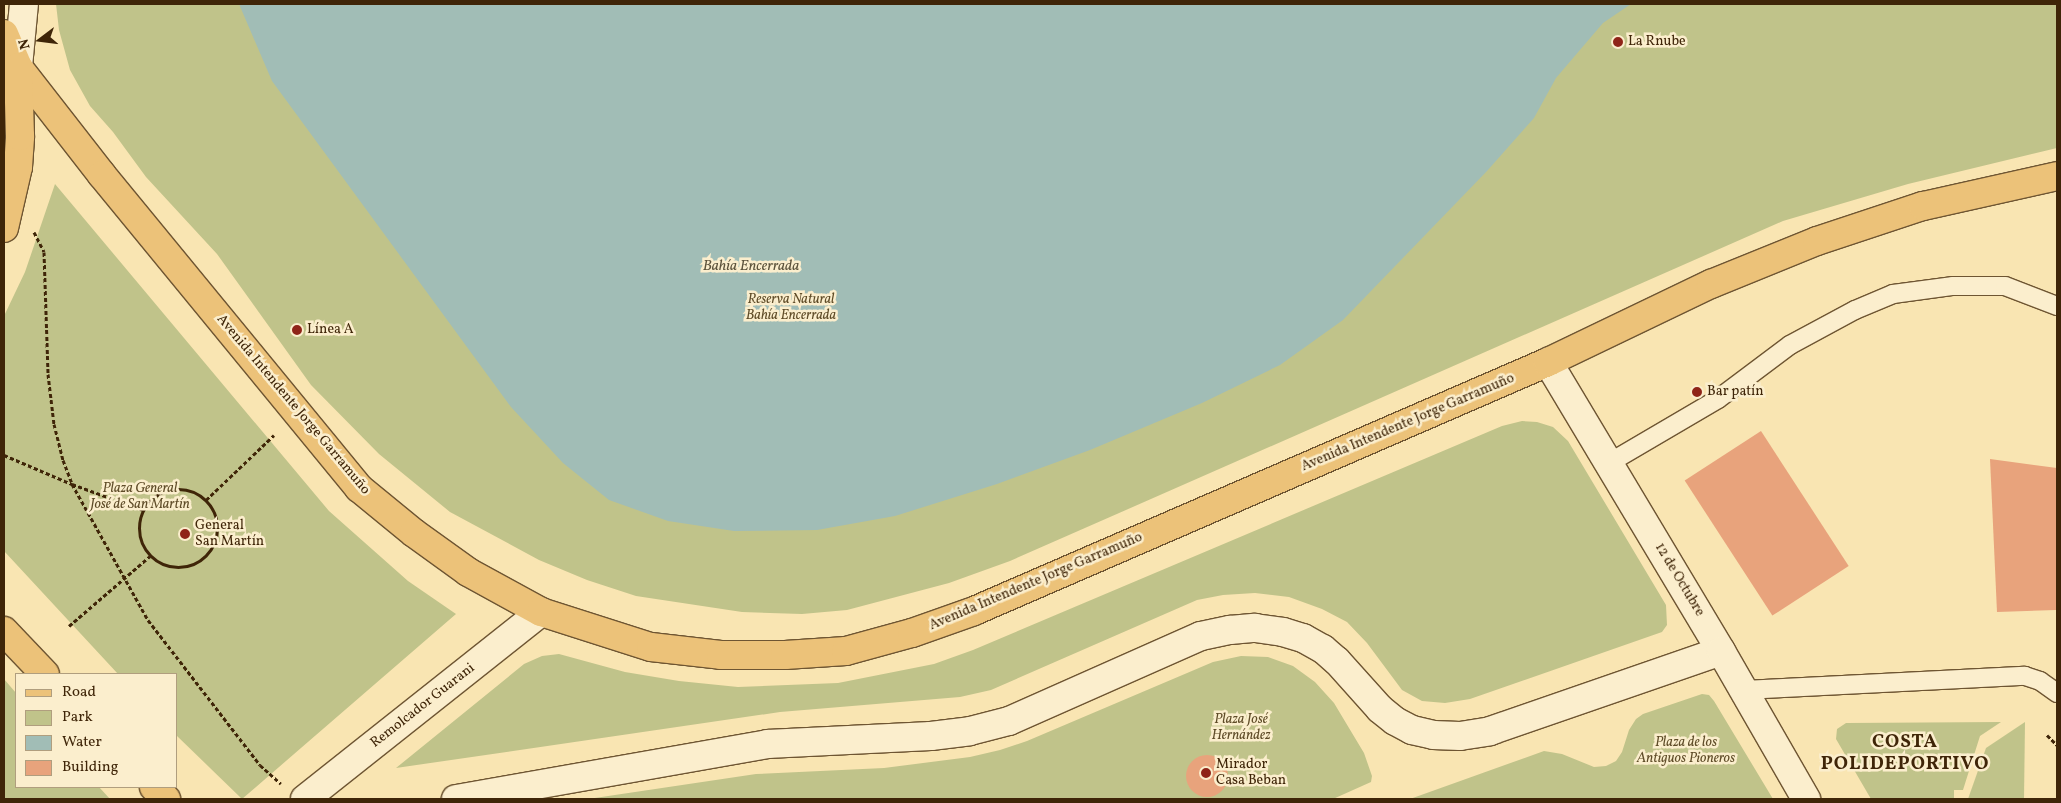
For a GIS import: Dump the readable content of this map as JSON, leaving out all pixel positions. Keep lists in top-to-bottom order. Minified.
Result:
{"streets":{"main road":["Avenida Intendente Jorge Garramuño"],"street":["12 de Octubre","Remolcador Guarani"]},"crossings":[["Avenida Intendente Jorge Garramuño","12 de Octubre"],["Avenida Intendente Jorge Garramuño","Remolcador Guarani"]],"districts":["COSTA POLIDEPORTIVO"],"water":["Bahía Encerrada"],"parks":["Reserva Natural Bahía Encerrada","Plaza General José de San Martín","Plaza José Hernández","Plaza de los Antiguos Pioneros"],"places":["La Rnube","Línea A","Bar patín","General San Martín","Mirador Casa Beban"],"legend":["Road","Park","Water","Building"],"north":"left"}
